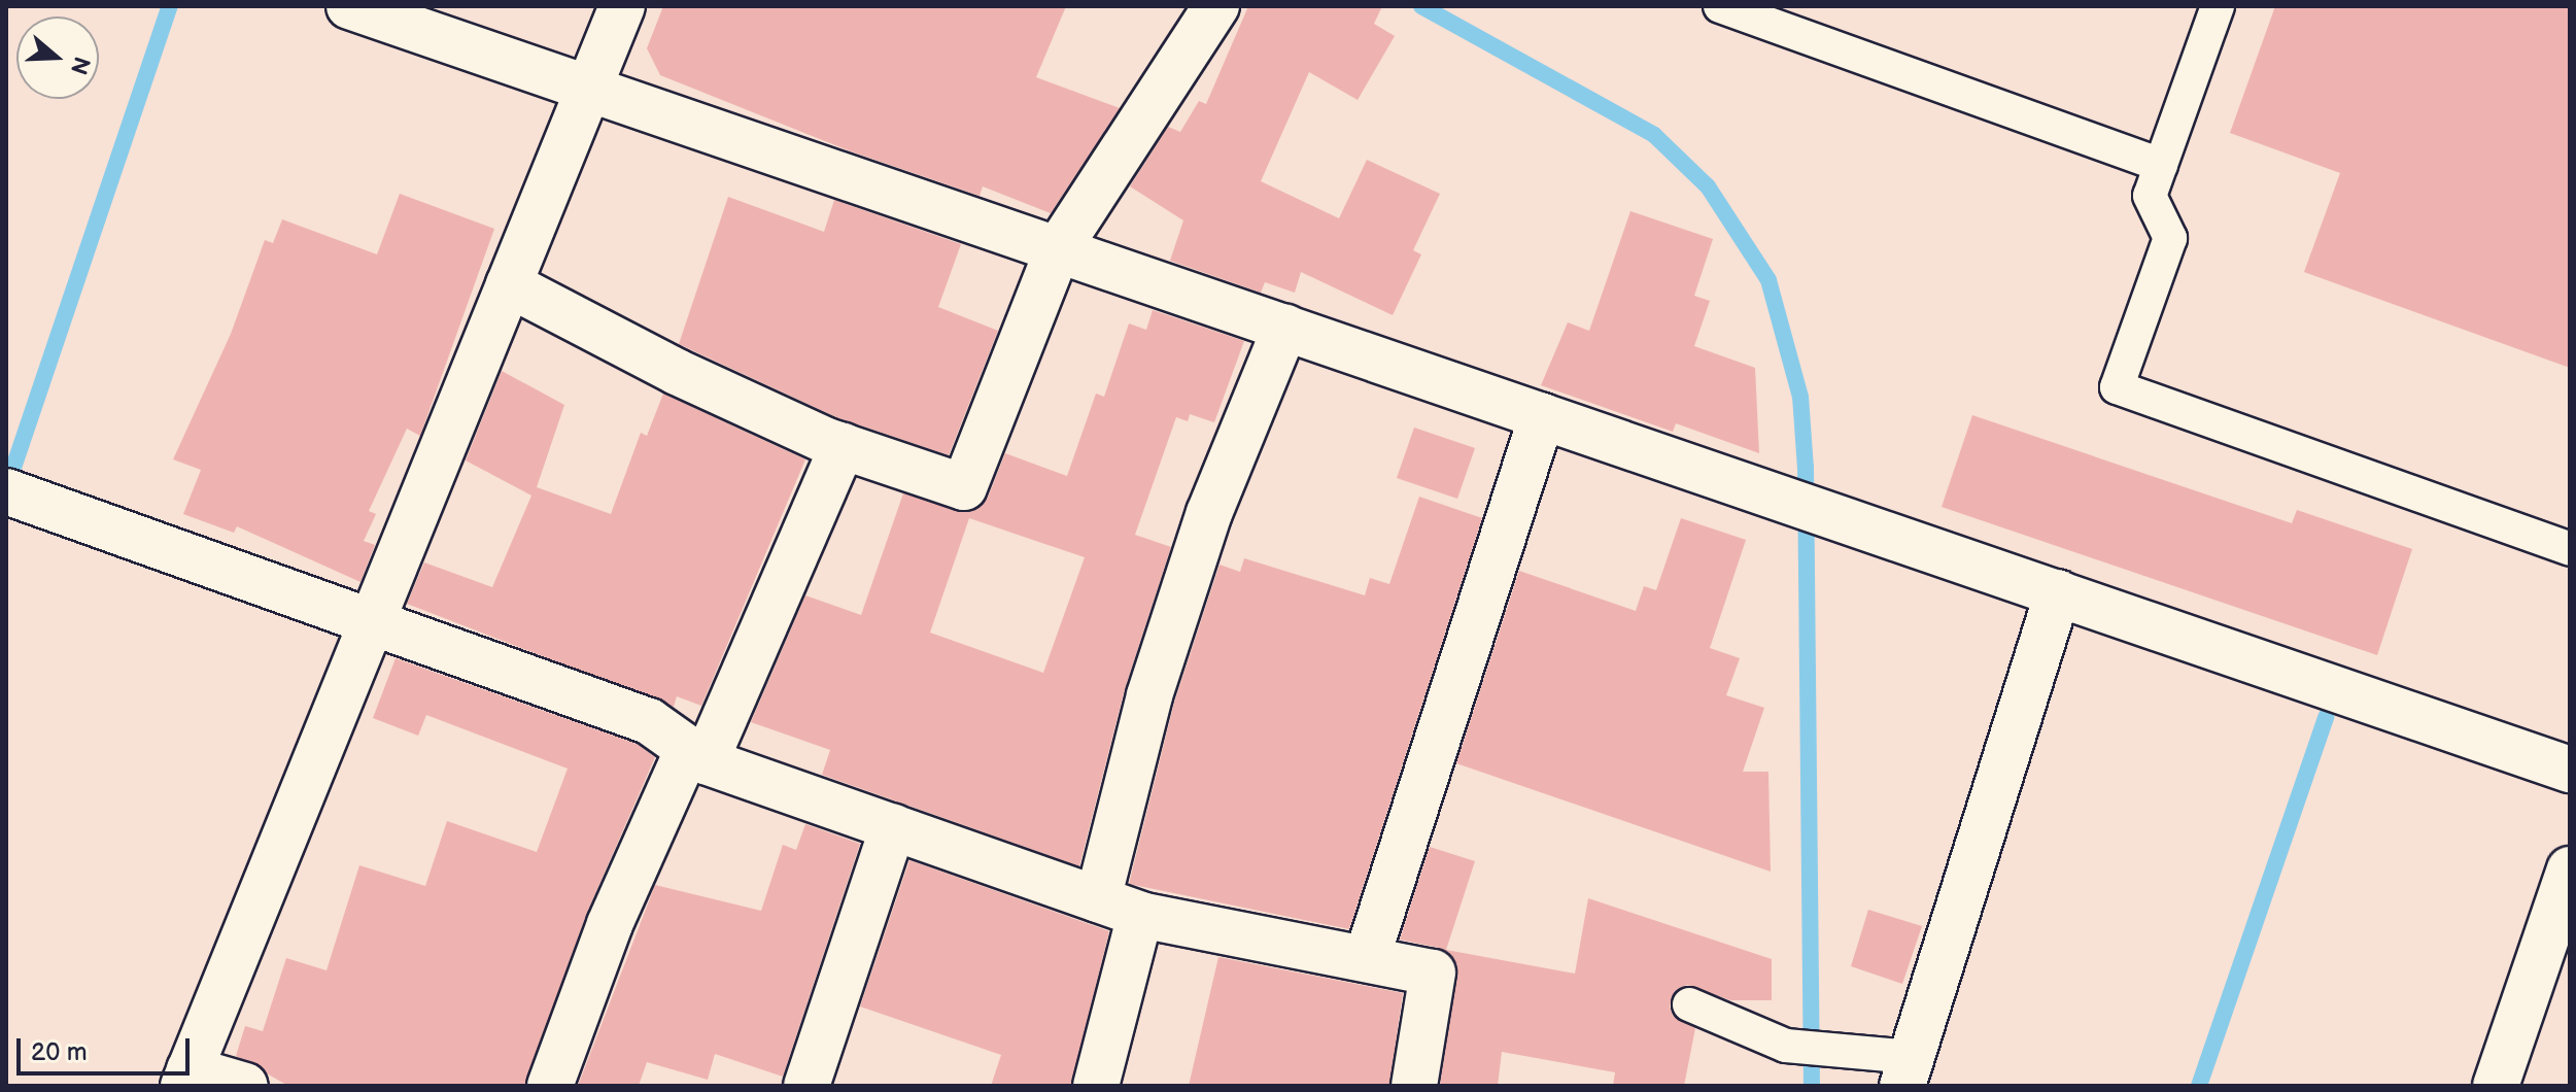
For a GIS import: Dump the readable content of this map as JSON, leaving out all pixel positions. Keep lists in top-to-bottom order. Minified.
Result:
{"scale_bar":"20 m","north":"right"}
